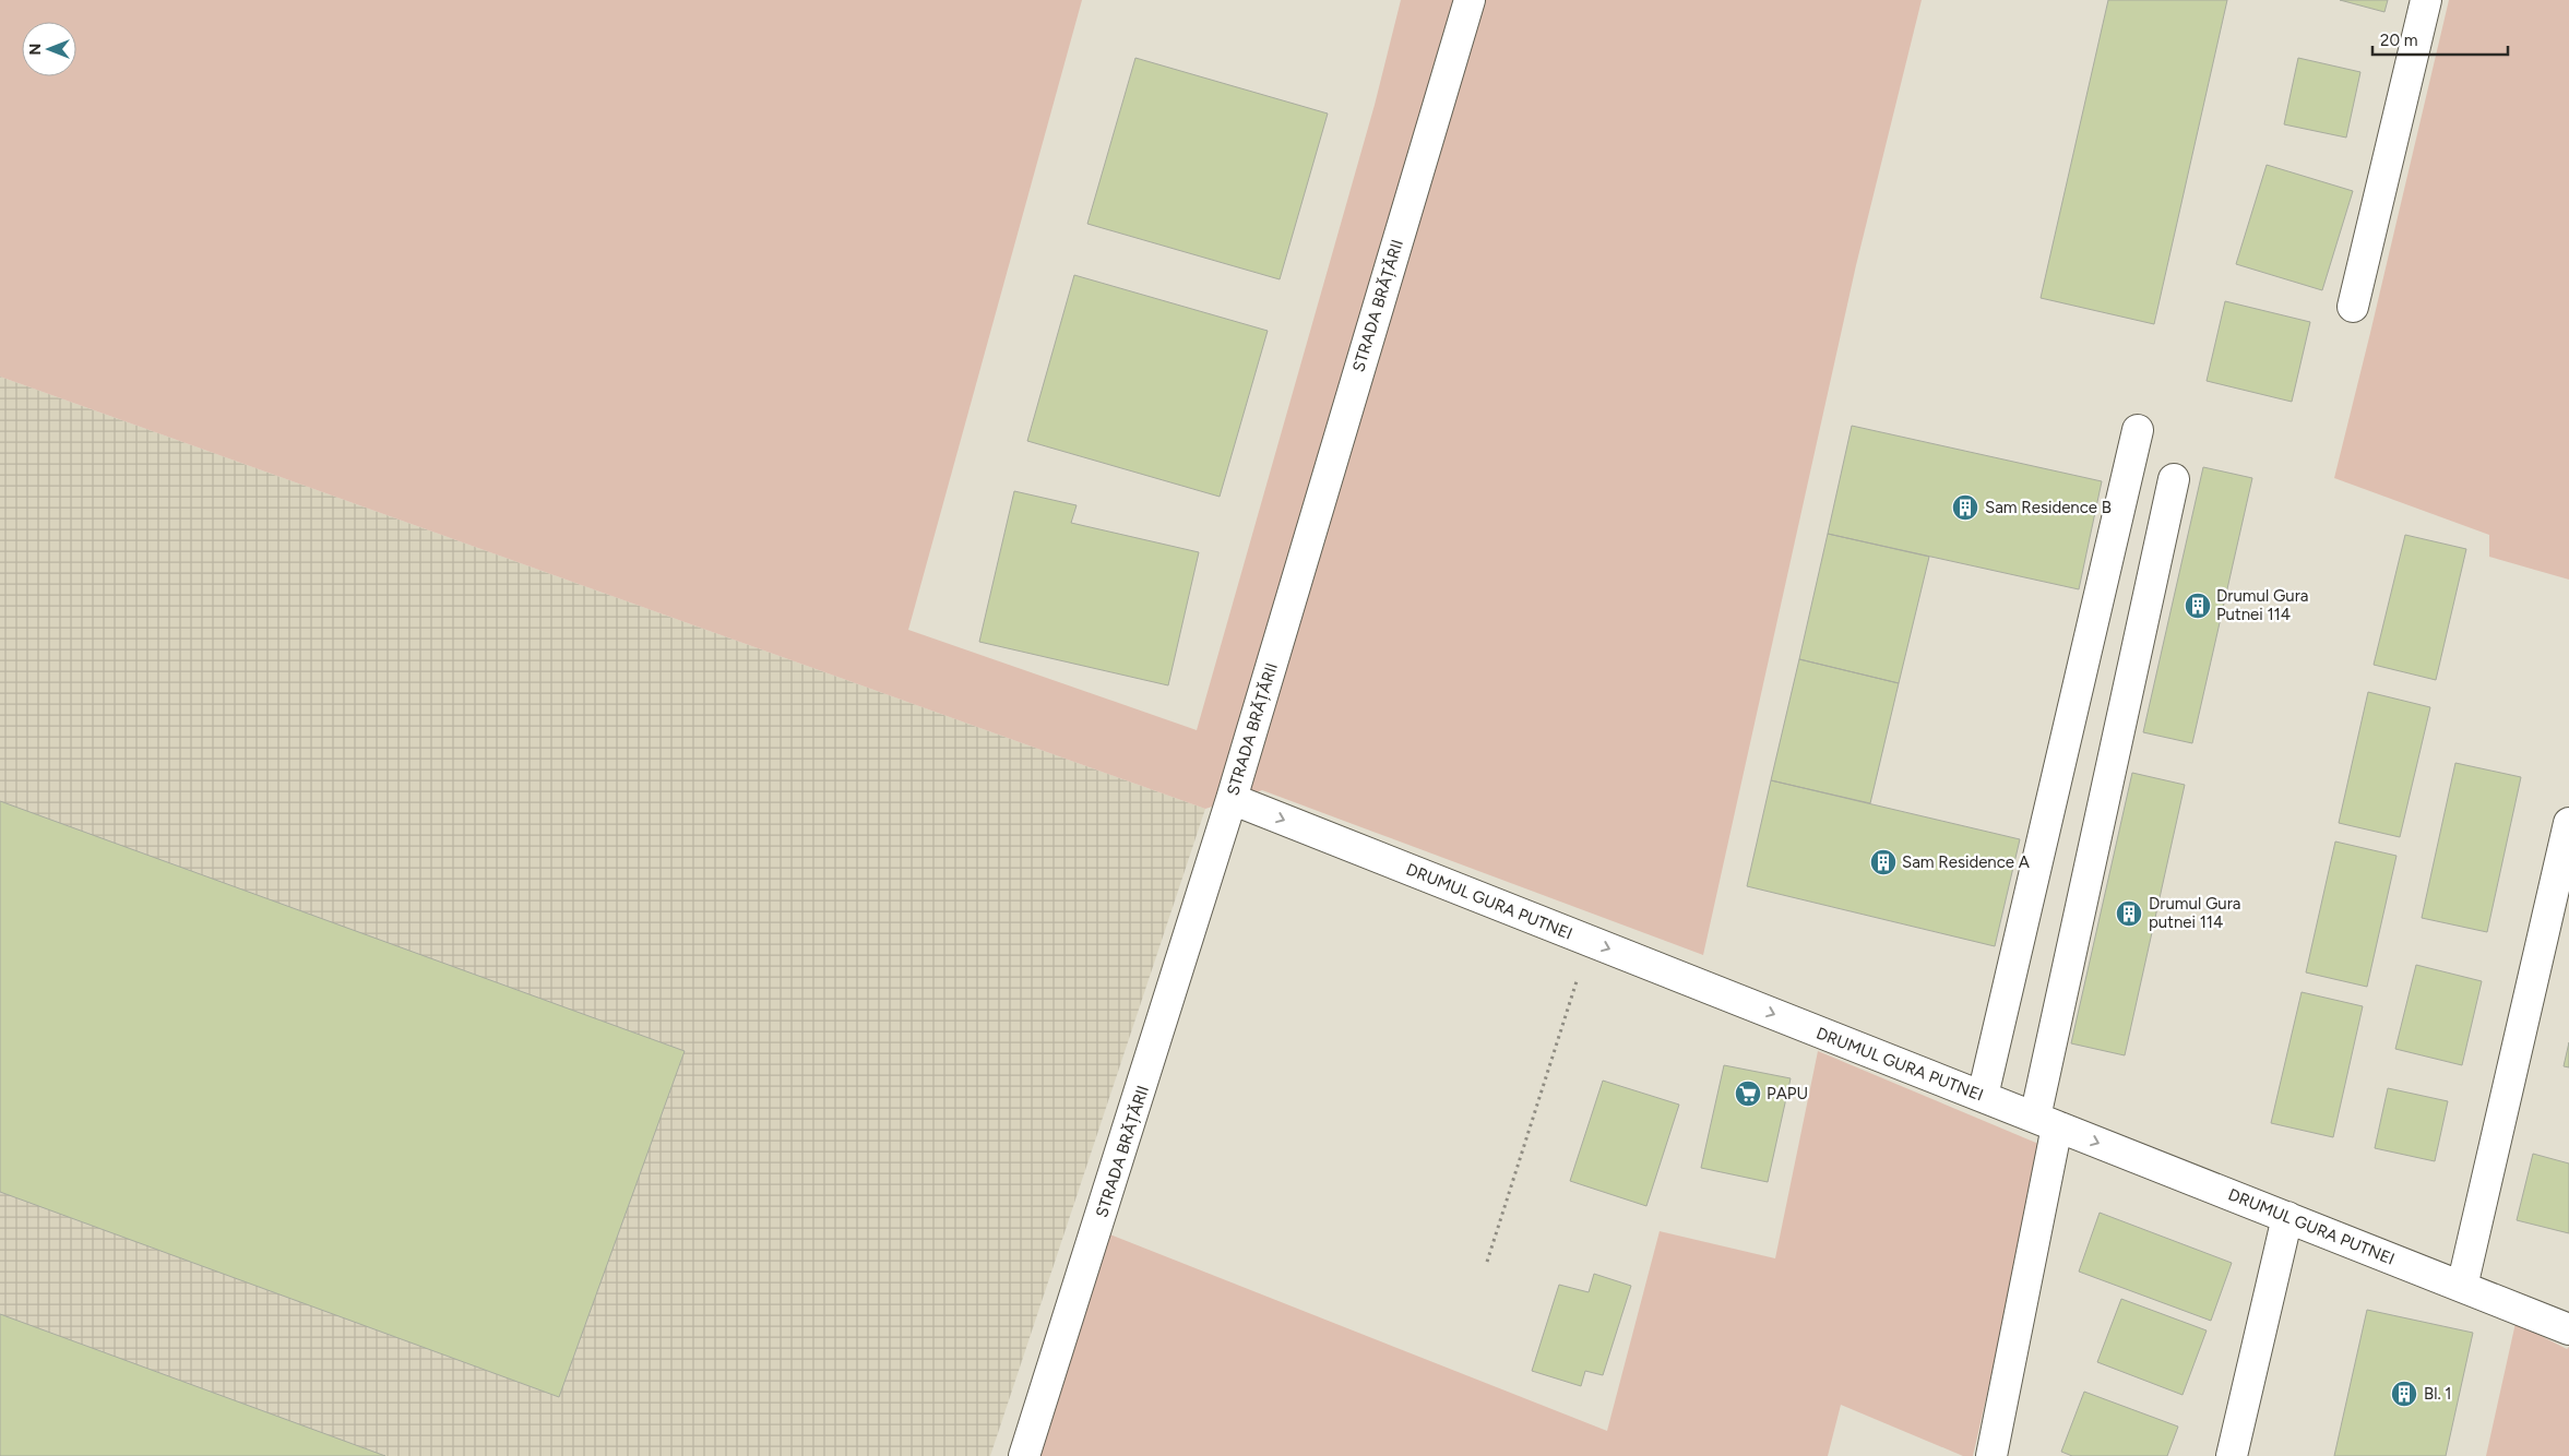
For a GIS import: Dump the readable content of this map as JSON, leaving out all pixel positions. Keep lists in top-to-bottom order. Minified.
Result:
{"streets":{"street":["STRADA BRĂȚĂRII","DRUMUL GURA PUTNEI"]},"crossings":[["STRADA BRĂȚĂRII","DRUMUL GURA PUTNEI"]],"one_way":["DRUMUL GURA PUTNEI"],"places":{"building":["Sam Residence B","Drumul Gura Putnei 114","Sam Residence A","Drumul Gura putnei 114","Bl. 1"],"supermarket":["PAPU"]},"scale_bar":"20 m","north":"left"}
